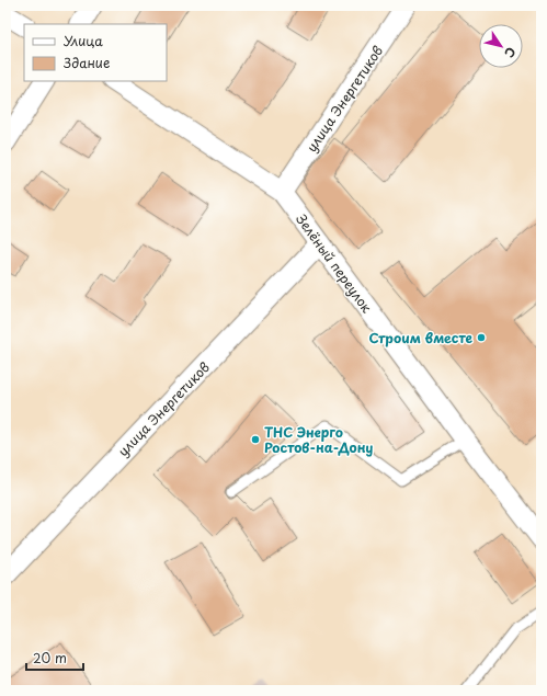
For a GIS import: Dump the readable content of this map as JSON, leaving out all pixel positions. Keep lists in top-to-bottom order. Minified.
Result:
{"streets":{"street":["улица Энергетиков","Зелёный переулок"]},"crossings":[["улица Энергетиков","Зелёный переулок"]],"places":["Строим вместе","ТНС Энерго Ростов-на-Дону"],"legend":["Улица","Здание"],"scale_bar":"20 m","north":"bottom right"}
